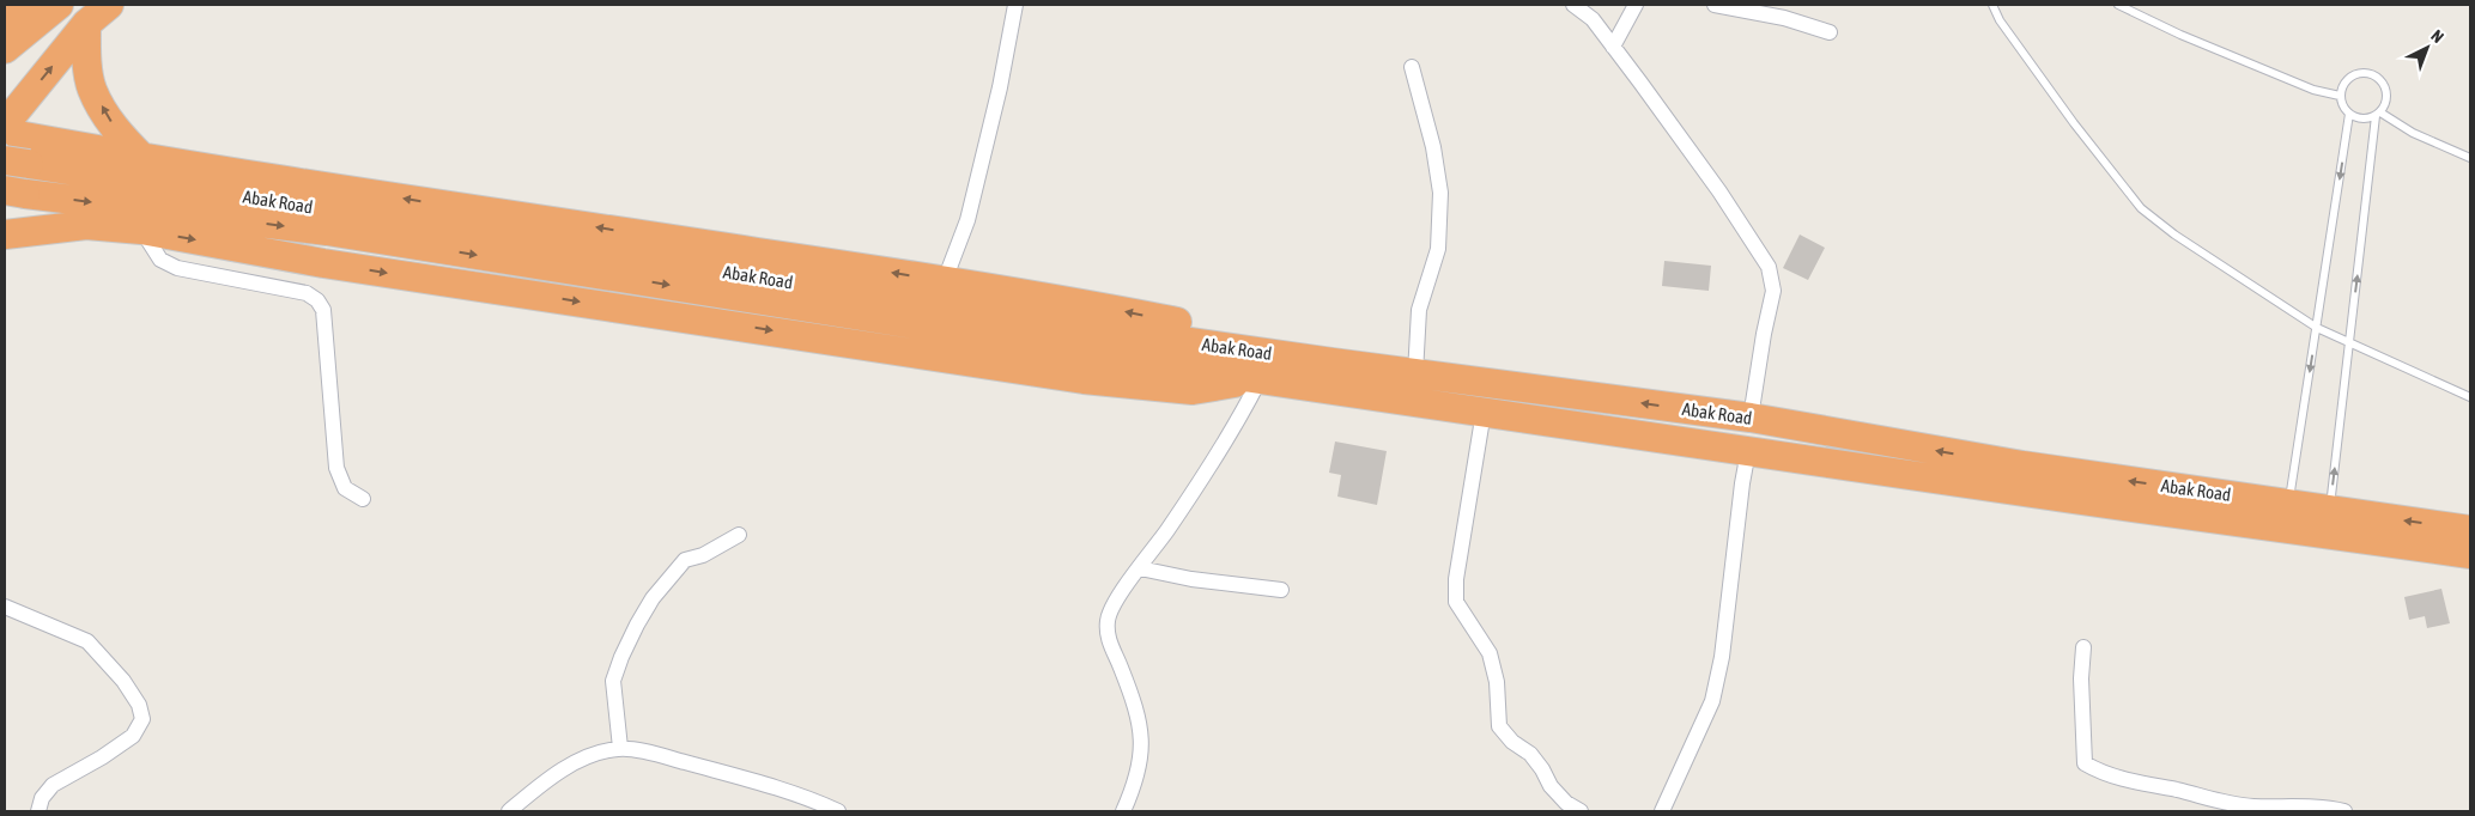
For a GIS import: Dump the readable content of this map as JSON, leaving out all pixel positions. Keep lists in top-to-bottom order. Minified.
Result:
{"streets":{"highway":["Abak Road"]},"north":"top right"}
